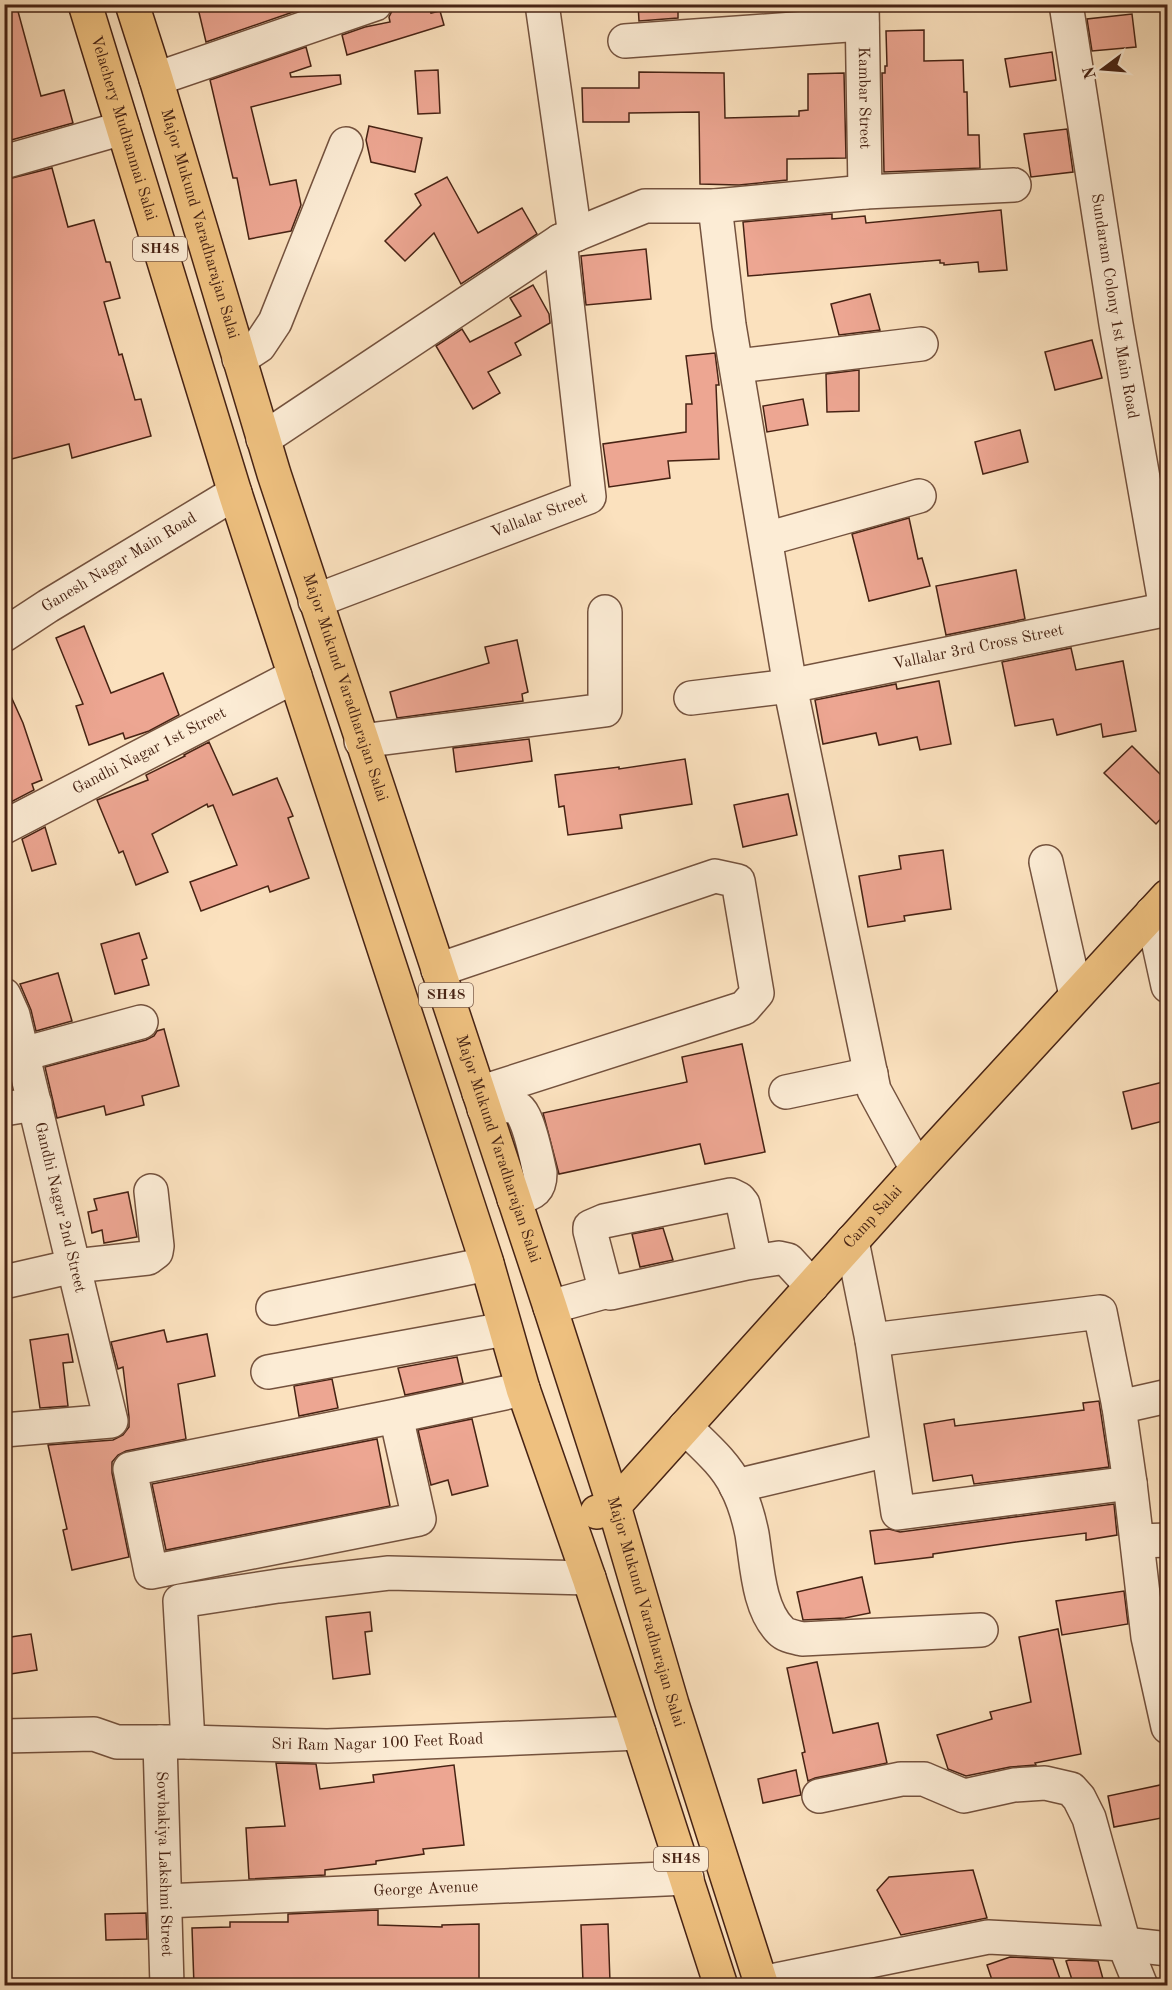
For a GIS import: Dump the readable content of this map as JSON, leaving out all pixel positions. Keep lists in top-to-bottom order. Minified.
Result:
{"streets":{"main road":["Velachery Mudhanmai Salai","Major Mukund Varadharajan Salai","SH48","Camp Salai"],"street":["Kambar Street","Sundaram Colony 1st Main Road","Vallalar Street","Ganesh Nagar Main Road","Vallalar 3rd Cross Street","Gandhi Nagar 1st Street","Gandhi Nagar 2nd Street","Sri Ram Nagar 100 Feet Road","Sowbakiya Lakshmi Street","George Avenue"]},"crossings":[["Velachery Mudhanmai Salai","SH48"],["Velachery Mudhanmai Salai","Ganesh Nagar Main Road"],["Major Mukund Varadharajan Salai","Vallalar Street"],["Major Mukund Varadharajan Salai","Camp Salai"],["SH48","Ganesh Nagar Main Road"],["SH48","Gandhi Nagar 1st Street"],["SH48","Camp Salai"],["SH48","Sri Ram Nagar 100 Feet Road"],["SH48","Sowbakiya Lakshmi Street"],["SH48","George Avenue"],["Sundaram Colony 1st Main Road","Vallalar 3rd Cross Street"],["Sri Ram Nagar 100 Feet Road","Sowbakiya Lakshmi Street"],["Sowbakiya Lakshmi Street","George Avenue"]],"north":"left"}
